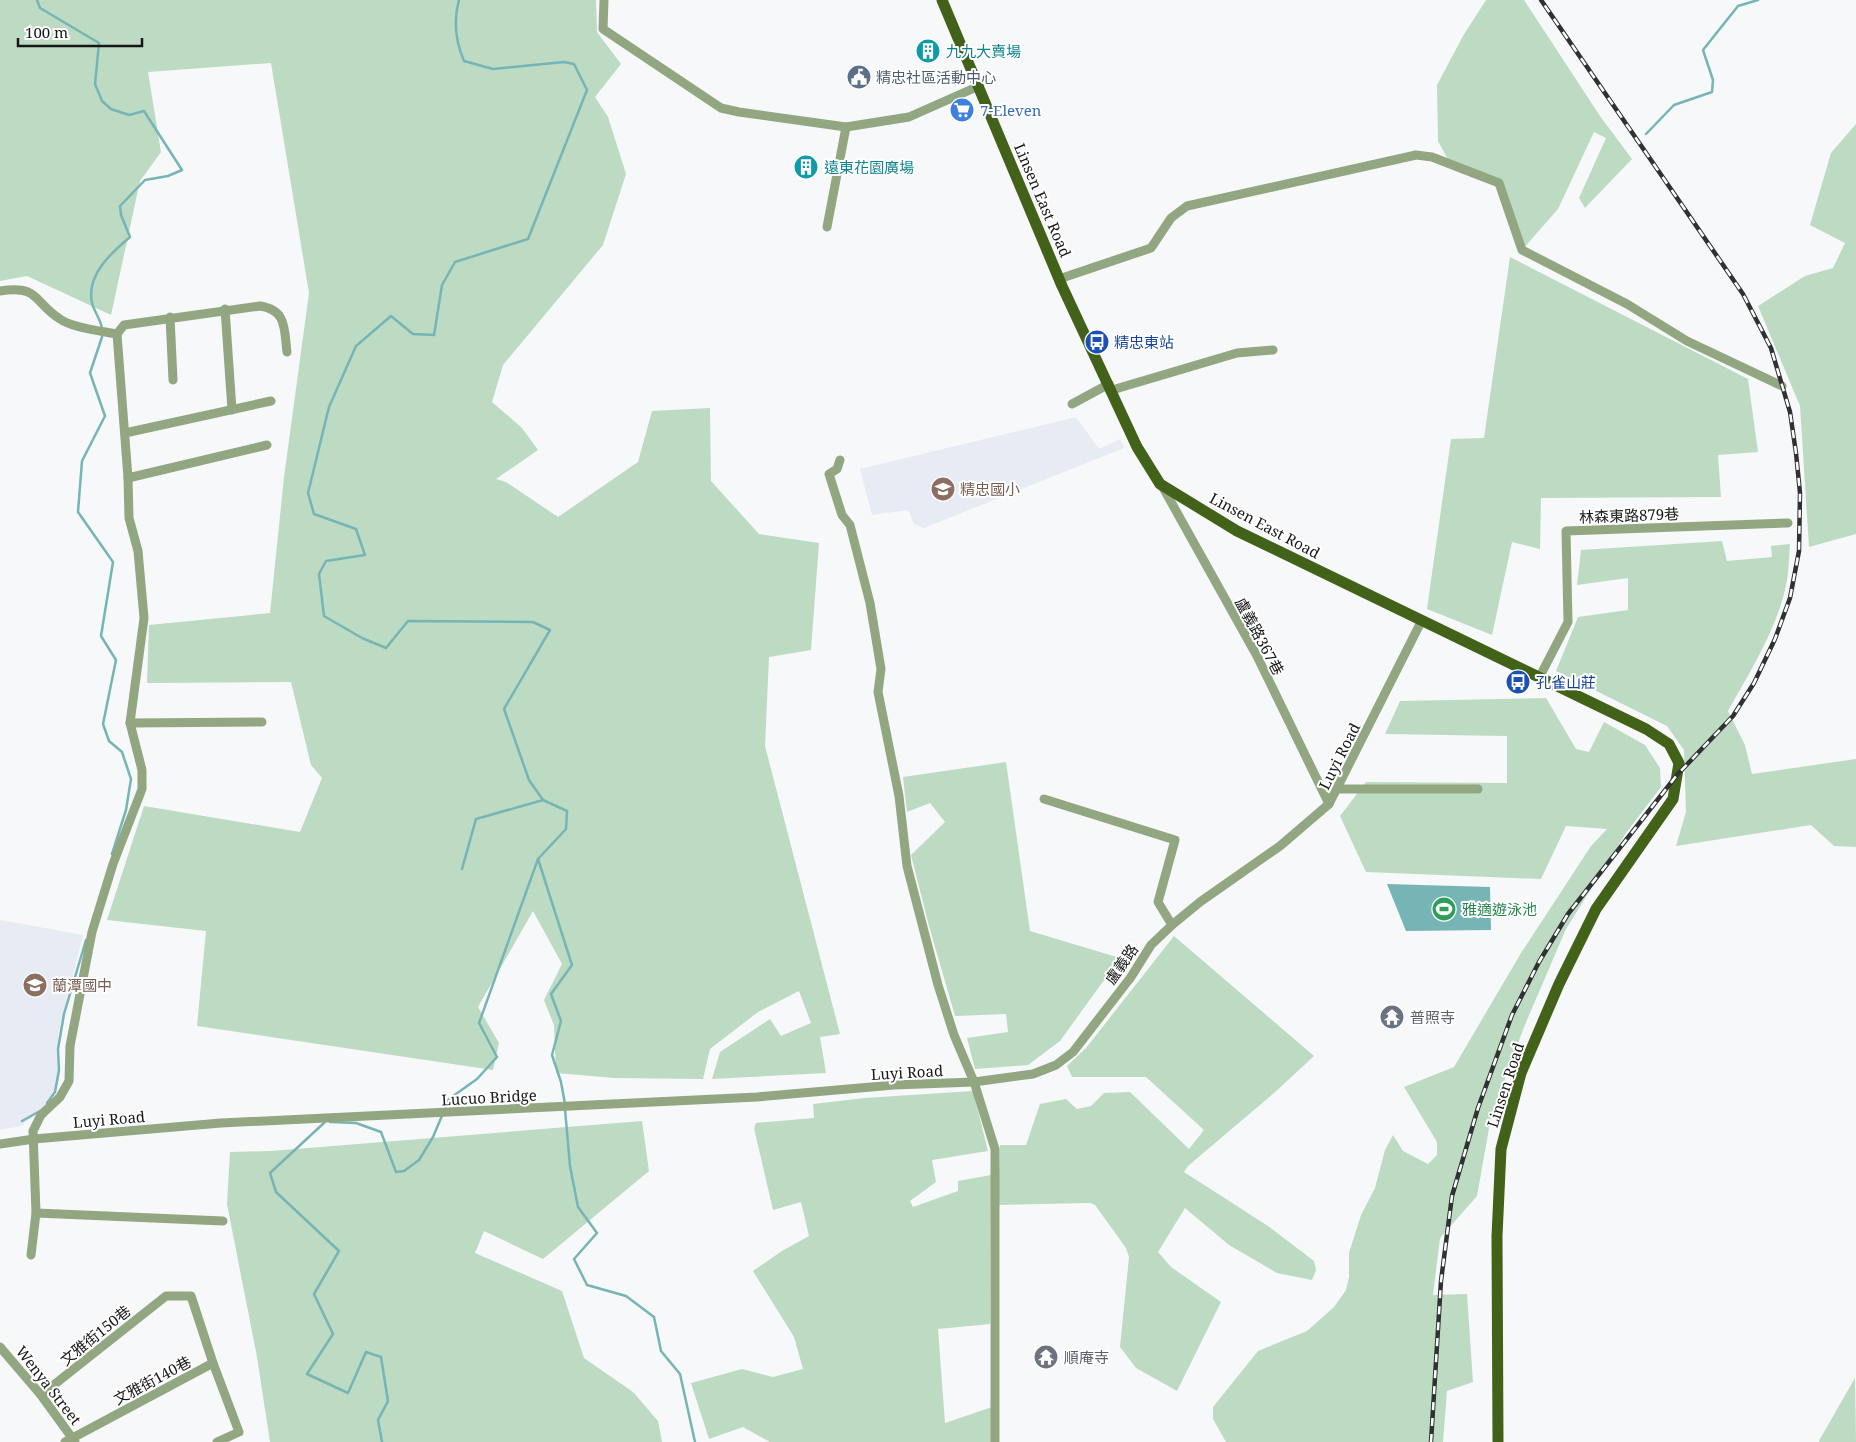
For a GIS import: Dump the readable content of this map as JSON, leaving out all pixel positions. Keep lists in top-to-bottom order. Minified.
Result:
{"streets":{"main road":["Linsen East Road","Linsen Road"],"street":["林森東路879巷","盧義路367巷","Luyi Road","Lucuo Bridge","文雅街150巷","文雅街140巷","Wenya Street"]},"crossings":[["Linsen East Road","林森東路879巷"],["Linsen East Road","盧義路367巷"],["Linsen East Road","Luyi Road"],["Linsen East Road","Linsen Road"],["盧義路367巷","Luyi Road"],["Luyi Road","Lucuo Bridge"],["文雅街150巷","文雅街140巷"],["文雅街150巷","Wenya Street"],["文雅街140巷","Wenya Street"]],"places":{"building":["九九大賣場","遠東花園廣場"],"public building":["精忠社區活動中心"],"supermarket":["7-Eleven"],"bus stop":["精忠東站","孔雀山莊"],"school or university":["精忠國小","蘭潭國中"],"sports":["雅適遊泳池"],"temple":["普照寺","順庵寺"]},"scale_bar":"100 m"}
